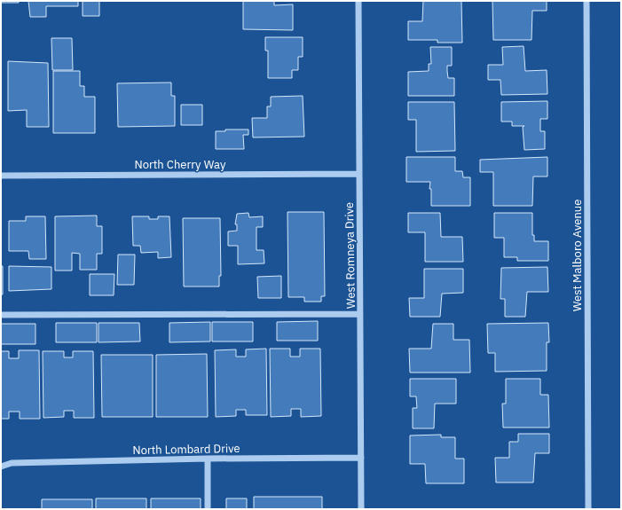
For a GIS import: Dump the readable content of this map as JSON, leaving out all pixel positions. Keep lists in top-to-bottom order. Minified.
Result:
{"streets":{"street":["North Cherry Way","West Romneya Drive","West Malboro Avenue","North Lombard Drive"]},"crossings":[["North Cherry Way","West Romneya Drive"],["West Romneya Drive","North Lombard Drive"]]}
